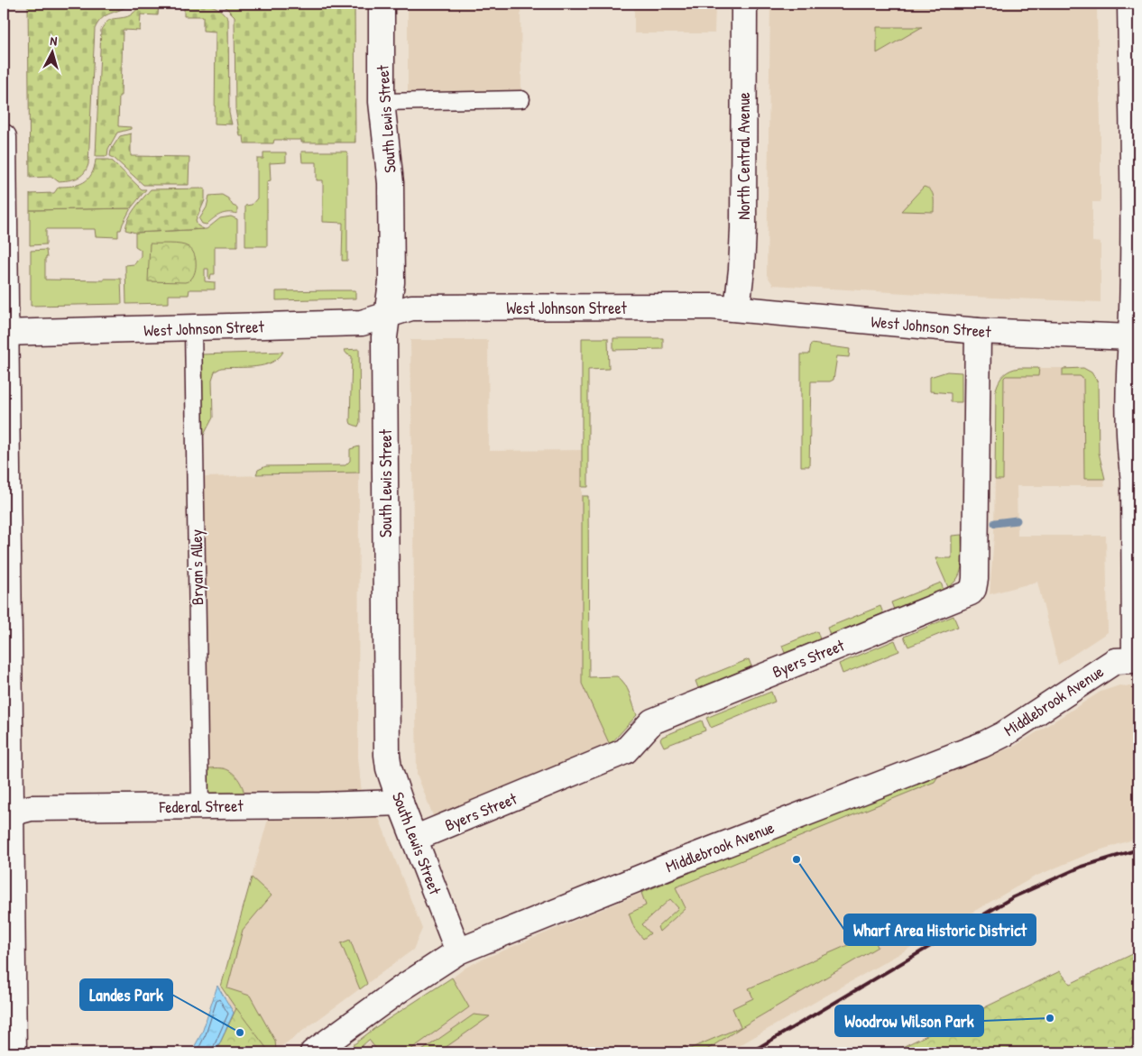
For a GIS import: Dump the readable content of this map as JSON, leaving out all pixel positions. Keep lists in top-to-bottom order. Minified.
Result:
{"streets":{"street":["South Lewis Street","North Central Avenue","West Johnson Street","Byers Street","Middlebrook Avenue","Federal Street"],"lane":["Bryan's Alley"]},"crossings":[["South Lewis Street","West Johnson Street"],["South Lewis Street","Byers Street"],["South Lewis Street","Middlebrook Avenue"],["South Lewis Street","Federal Street"],["North Central Avenue","West Johnson Street"],["West Johnson Street","Bryan's Alley"],["West Johnson Street","Byers Street"],["West Johnson Street","Middlebrook Avenue"],["Bryan's Alley","Federal Street"]],"places":["Wharf Area Historic District","Woodrow Wilson Park","Landes Park"],"north":"top"}
